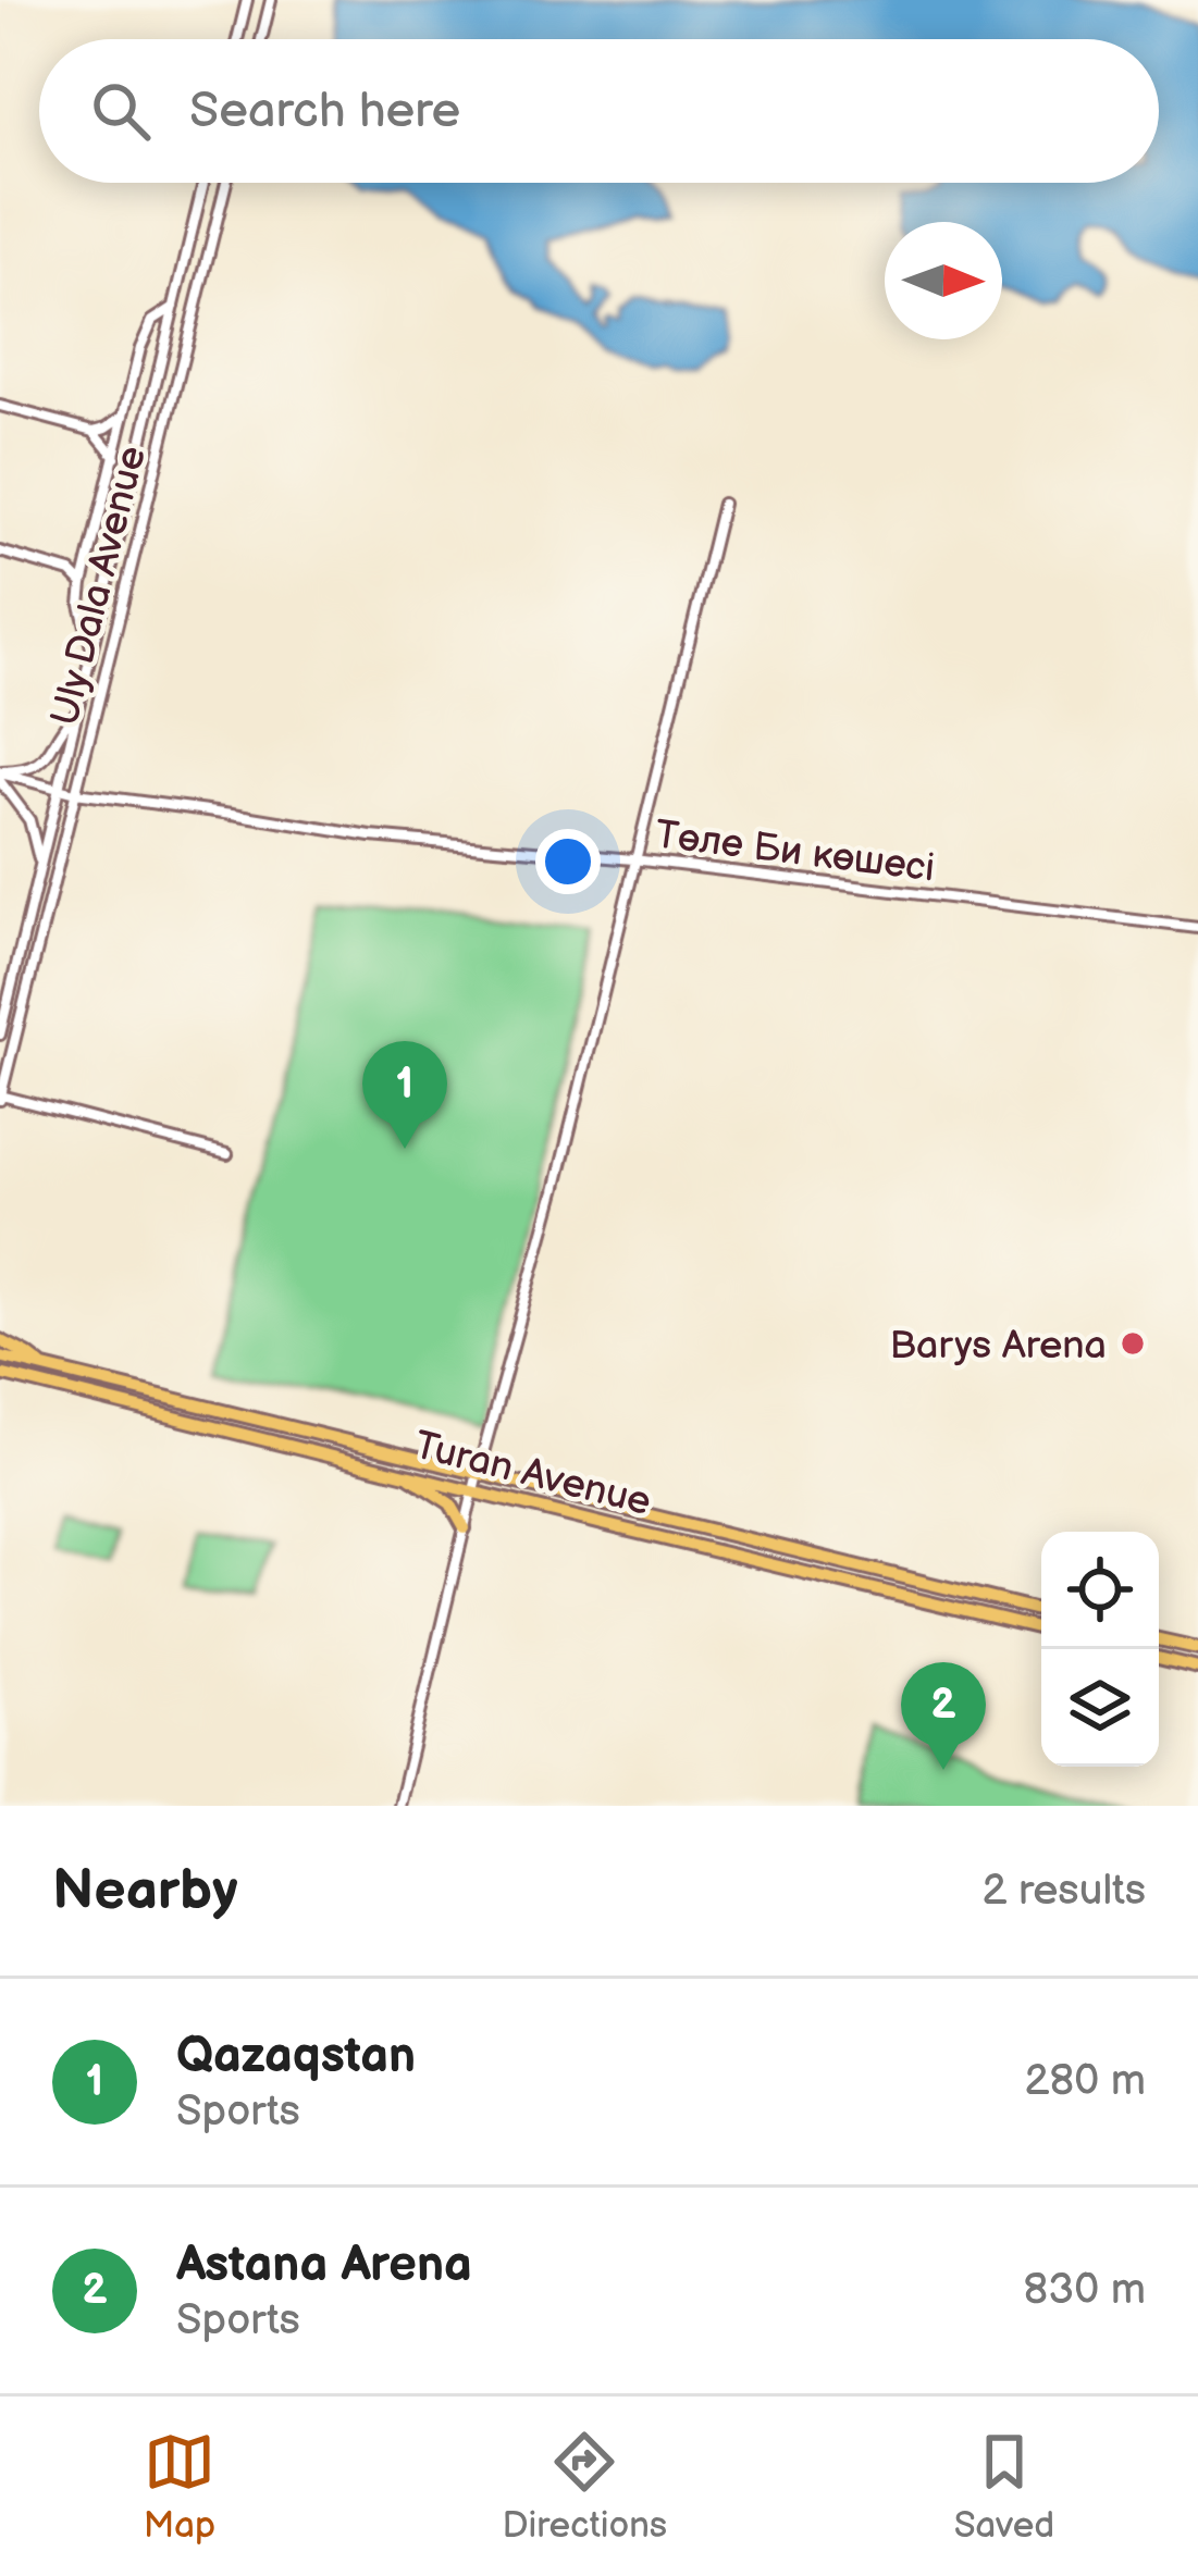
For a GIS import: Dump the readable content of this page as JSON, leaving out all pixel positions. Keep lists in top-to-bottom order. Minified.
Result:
{"streets":{"main road":["Turan Avenue"],"street":["Uly Dala Avenue","Төле Би көшесі"]},"crossings":[["Uly Dala Avenue","Төле Би көшесі"]],"places":["Barys Arena"],"north":"right","page":{"search":"Search here","pins":["1","2"],"heading":["Nearby","2 results"],"list":[{"mark":"1","name":"Qazaqstan","note":"Sports","value":"280 m"},{"mark":"2","name":"Astana Arena","note":"Sports","value":"830 m"}],"nav":["Map","Directions","Saved"]}}
